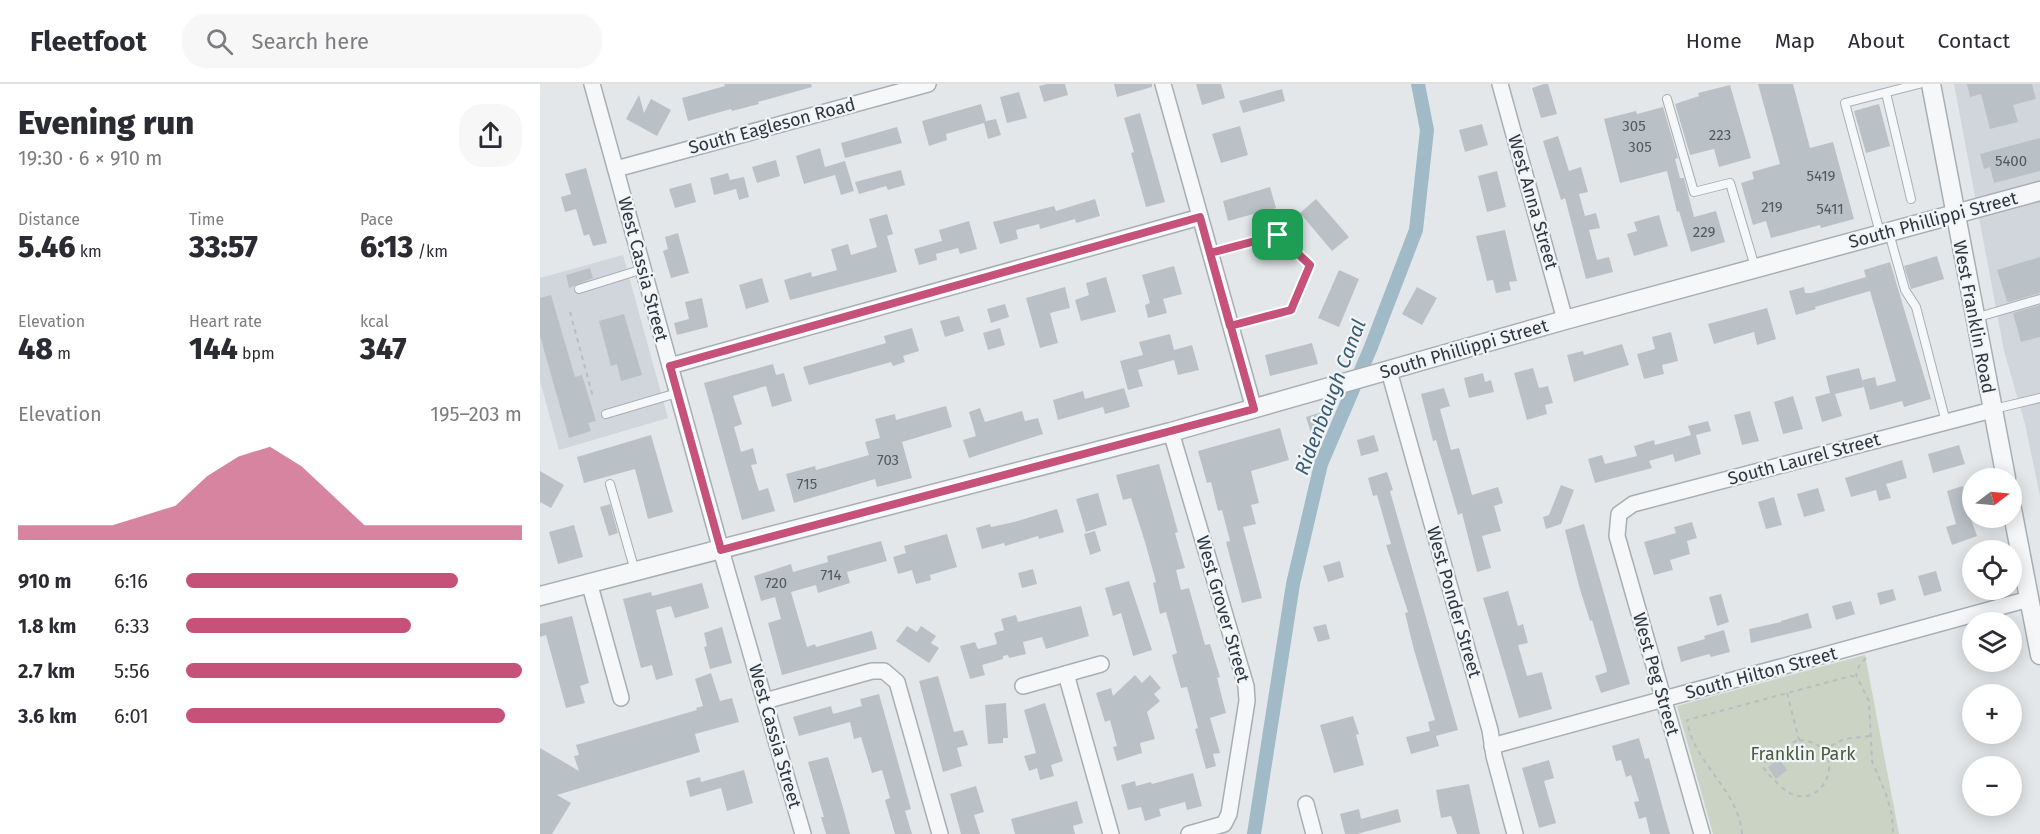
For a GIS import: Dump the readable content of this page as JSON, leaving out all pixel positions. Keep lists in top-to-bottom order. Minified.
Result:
{"streets":{"street":["South Eagleson Road","West Anna Street","South Phillippi Street","West Cassia Street","West Franklin Road","South Laurel Street","West Ponder Street","West Grover Street","South Hilton Street","West Peg Street"]},"crossings":[["South Eagleson Road","West Cassia Street"],["West Anna Street","South Phillippi Street"],["South Phillippi Street","West Cassia Street"],["South Phillippi Street","West Franklin Road"],["South Phillippi Street","West Ponder Street"],["South Phillippi Street","West Grover Street"],["West Franklin Road","South Laurel Street"],["South Laurel Street","West Peg Street"],["West Ponder Street","South Hilton Street"],["South Hilton Street","West Peg Street"]],"water":["Ridenbaugh Canal"],"parks":["Franklin Park"],"house_numbers":["305","223","305","5400","5419","219","5411","229","703","715","714","720"],"north":"right","page":{"header":"Fleetfoot","search":"Search here","nav":["Home","Map","About","Contact"],"heading":["Evening run","19:30 · 6 × 910 m"],"stats":[["Distance","5.46 km"],["Time","33:57"],["Pace","6:13 /km"],["Elevation","48 m"],["Heart rate","144 bpm"],["kcal","347"]],"chart":["Elevation","195–203 m"],"map_buttons":["+","−"],"list":[{"name":"910 m","note":"6:16"},{"name":"1.8 km","note":"6:33"},{"name":"2.7 km","note":"5:56"},{"name":"3.6 km","note":"6:01"}]}}
